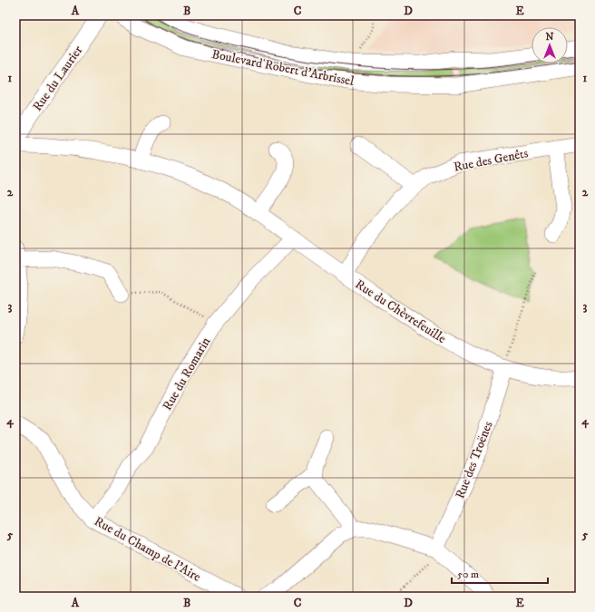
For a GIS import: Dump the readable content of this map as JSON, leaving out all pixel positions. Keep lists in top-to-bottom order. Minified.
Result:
{"streets":{"street":["Boulevard Robert d'Arbrissel","Rue du Laurier","Rue des Genêts","Rue du Chèvrefeuille","Rue du Romarin","Rue des Troënes","Rue du Champ de l'Aire"]},"crossings":[["Rue des Genêts","Rue du Chèvrefeuille"],["Rue du Chèvrefeuille","Rue du Romarin"],["Rue du Chèvrefeuille","Rue des Troënes"],["Rue du Romarin","Rue du Champ de l'Aire"]],"scale_bar":"50 m","north":"top","grid":{"columns":["A","B","C","D","E"],"rows":["1","2","3","4","5"]}}
